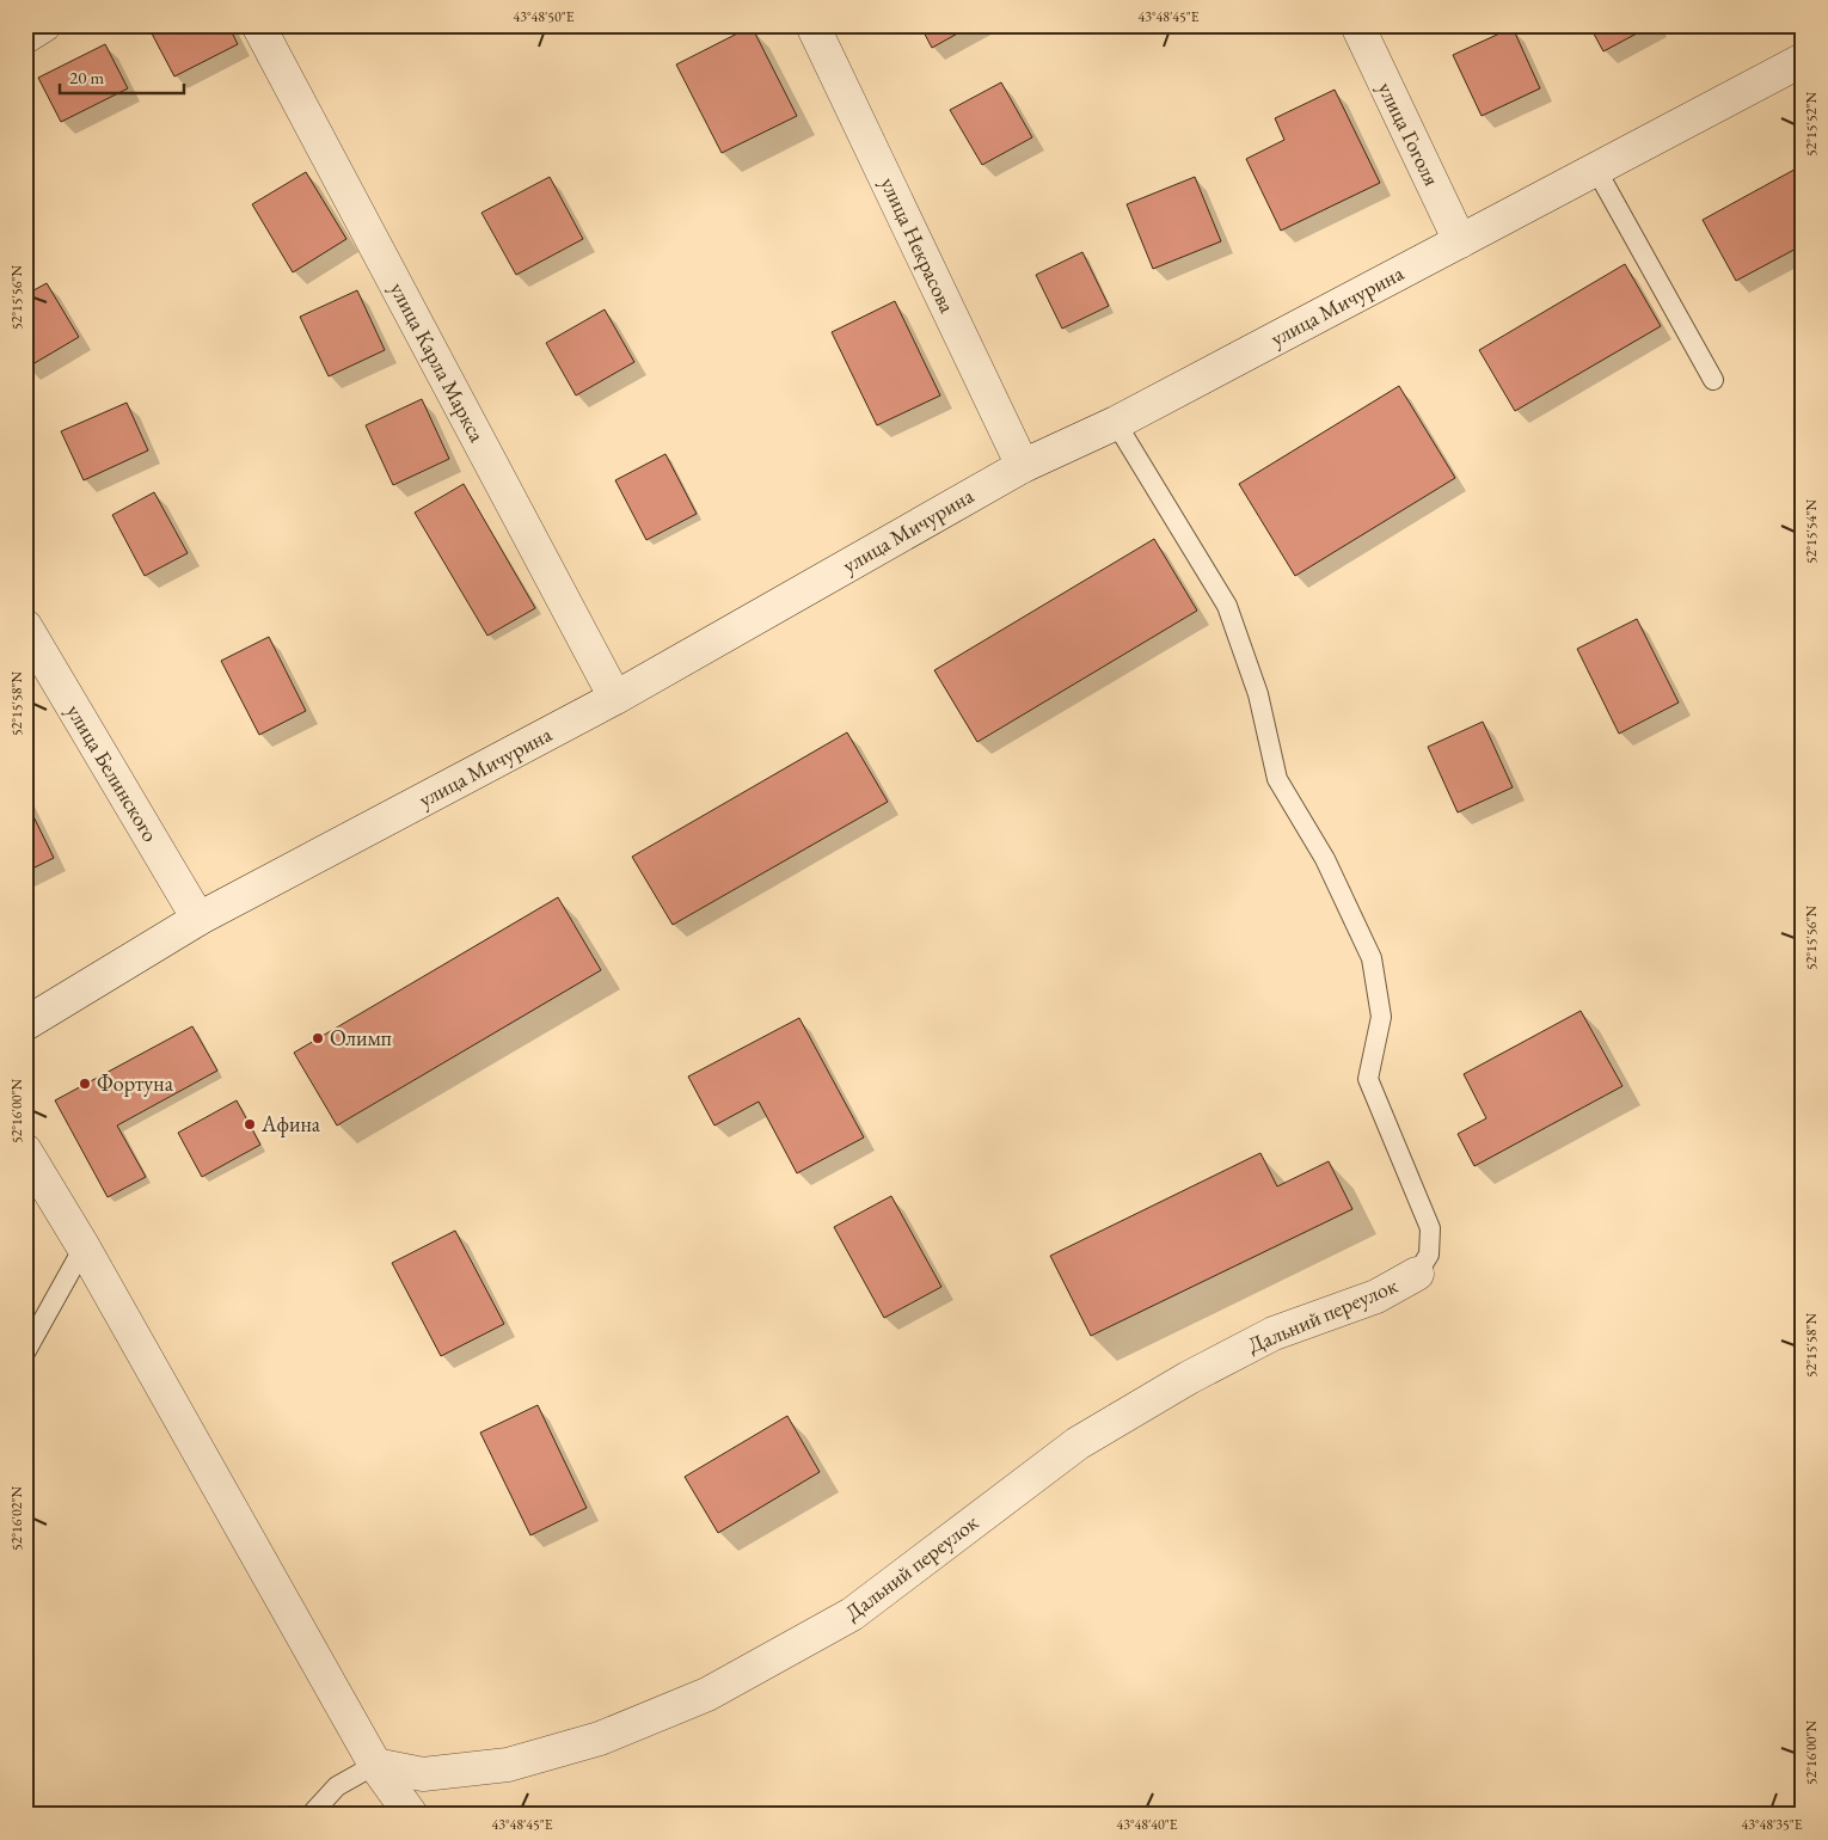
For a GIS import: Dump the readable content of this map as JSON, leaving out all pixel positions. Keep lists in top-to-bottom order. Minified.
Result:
{"streets":{"street":["улица Гоголя","улица Некрасова","улица Мичурина","улица Карла Маркса","улица Белинского","Дальний переулок"]},"crossings":[["улица Гоголя","улица Мичурина"],["улица Некрасова","улица Мичурина"],["улица Мичурина","улица Карла Маркса"],["улица Мичурина","улица Белинского"]],"places":["Олимп","Фортуна","Афина"],"scale_bar":"20 m","coordinates":["43°48'50\"E","43°48'45\"E","52°15'52\"N","52°15'56\"N","52°15'54\"N","52°15'58\"N","52°16'00\"N","52°16'02\"N","43°48'40\"E","43°48'35\"E"]}
